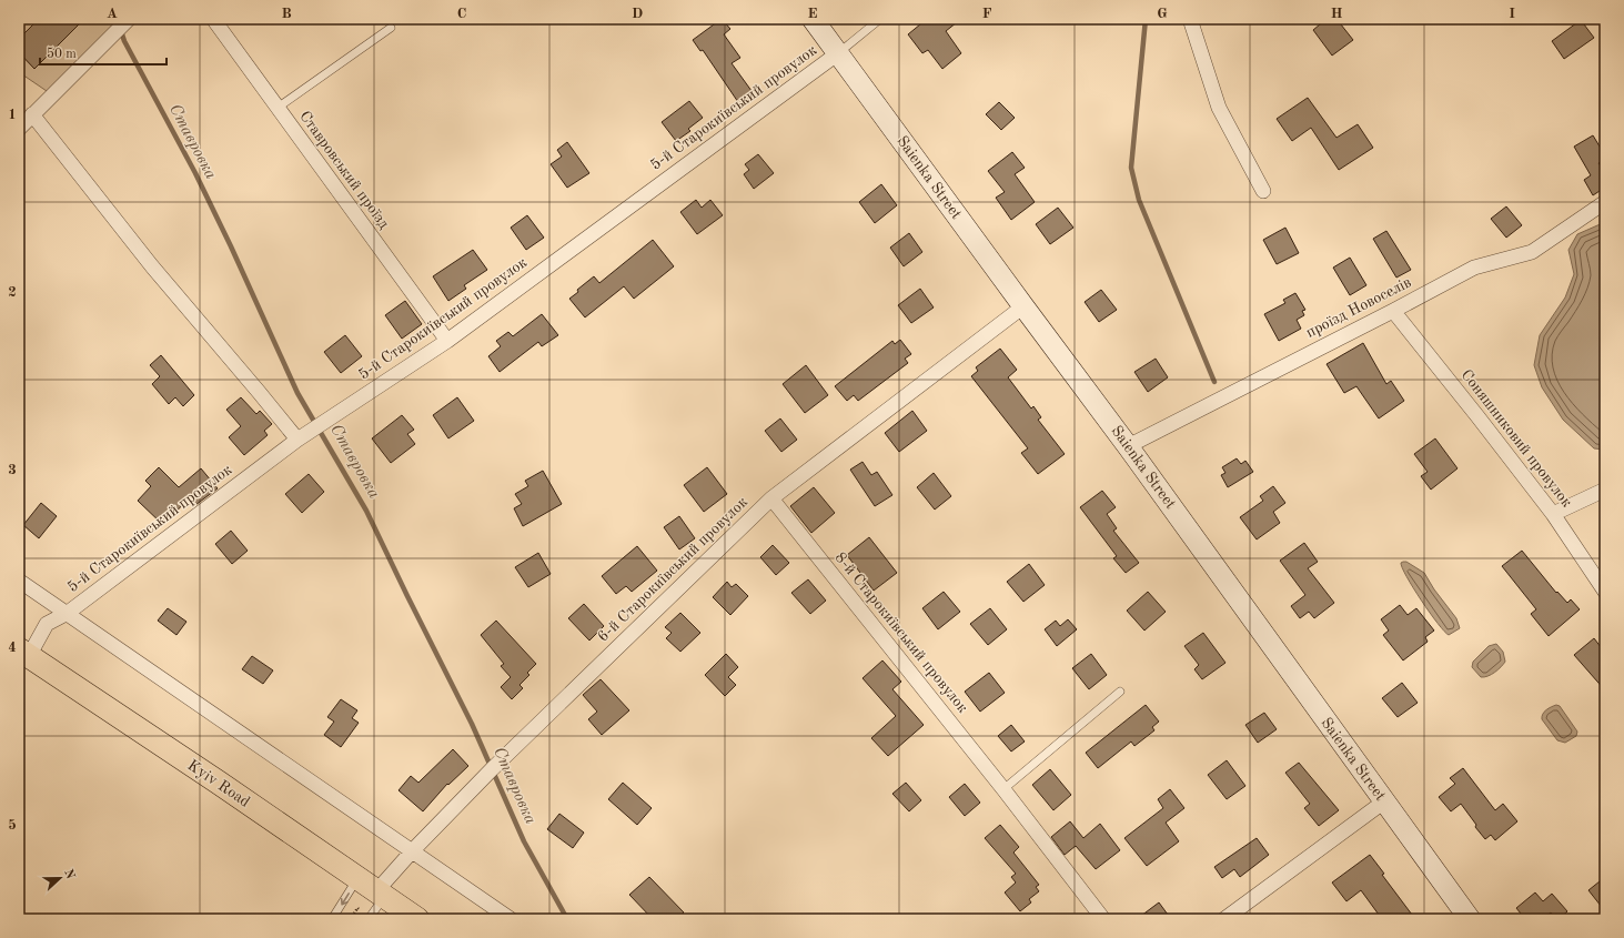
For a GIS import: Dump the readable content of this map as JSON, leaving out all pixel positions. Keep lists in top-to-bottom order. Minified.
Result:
{"streets":{"main road":["Kyiv Road"],"street":["5-й Старокиївський провулок","Ставровський проїзд","Saienka Street","проїзд Новоселів","Соняшниковий провулок","6-й Старокиївський провулок","8-й Старокиївський провулок"]},"crossings":[["5-й Старокиївський провулок","Ставровський проїзд"],["5-й Старокиївський провулок","Saienka Street"],["5-й Старокиївський провулок","Kyiv Road"],["Saienka Street","проїзд Новоселів"],["Saienka Street","6-й Старокиївський провулок"],["проїзд Новоселів","Соняшниковий провулок"],["6-й Старокиївський провулок","8-й Старокиївський провулок"],["6-й Старокиївський провулок","Kyiv Road"]],"water":["Ставровка"],"scale_bar":"50 m","north":"right","grid":{"columns":["A","B","C","D","E","F","G","H","I"],"rows":["1","2","3","4","5"]}}
